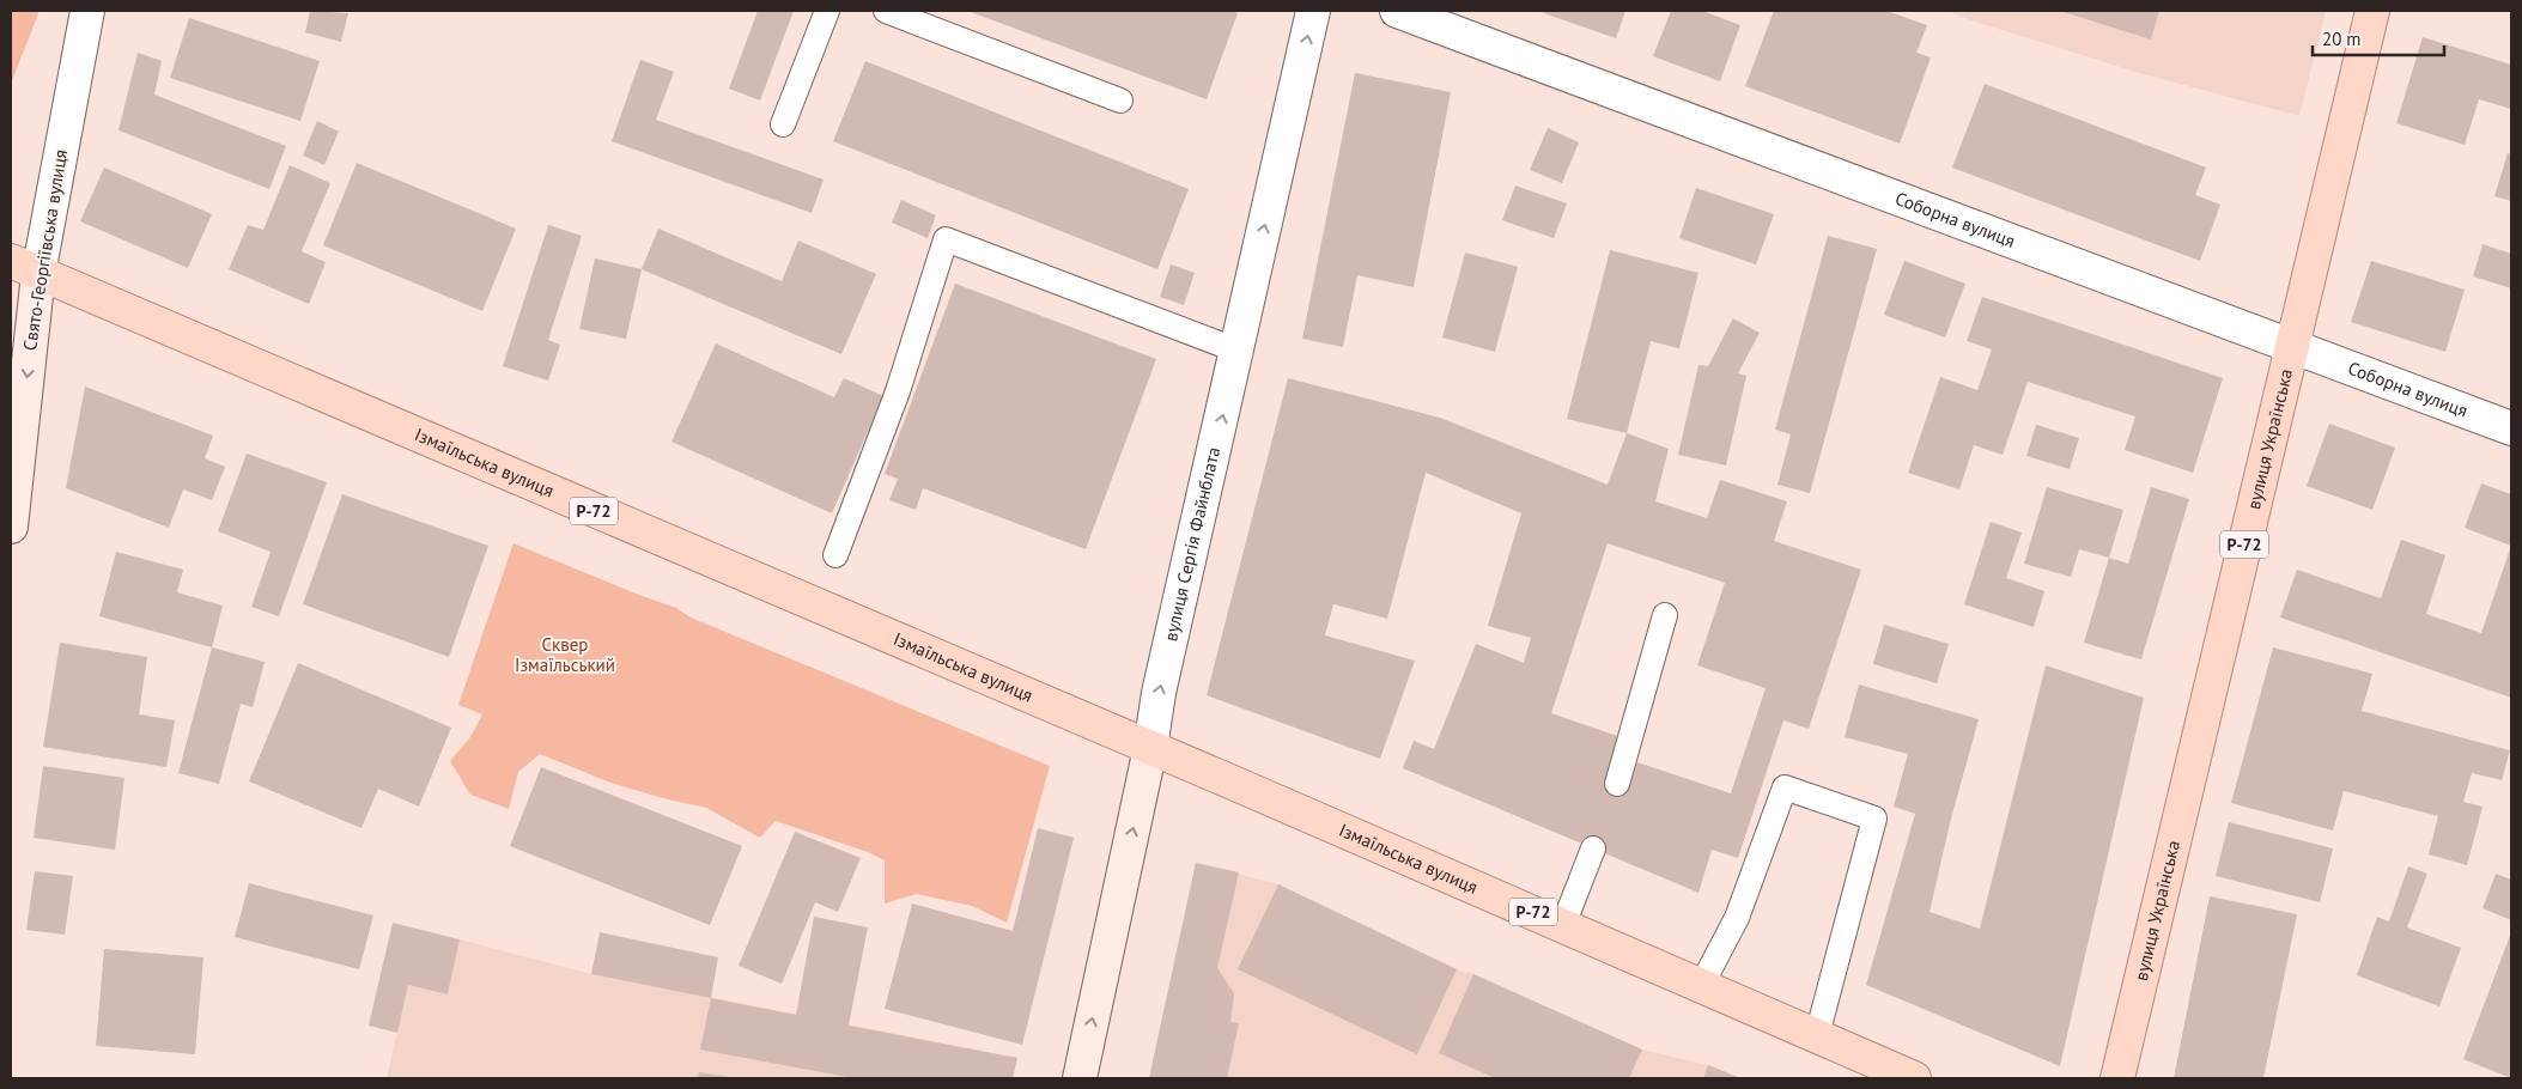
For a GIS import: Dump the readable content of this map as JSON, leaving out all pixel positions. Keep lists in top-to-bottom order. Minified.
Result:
{"streets":{"main road":["вулиця Українська","Ізмаїльська вулиця","Р-72"],"street":["Соборна вулиця","Свято-Георгіївська вулиця","вулиця Сергія Файнблата"]},"crossings":[["Соборна вулиця","вулиця Українська"],["Свято-Георгіївська вулиця","Ізмаїльська вулиця"],["Ізмаїльська вулиця","вулиця Сергія Файнблата"]],"one_way":["Свято-Георгіївська вулиця","вулиця Сергія Файнблата"],"parks":["Сквер Ізмаїльський"],"scale_bar":"20 m"}
